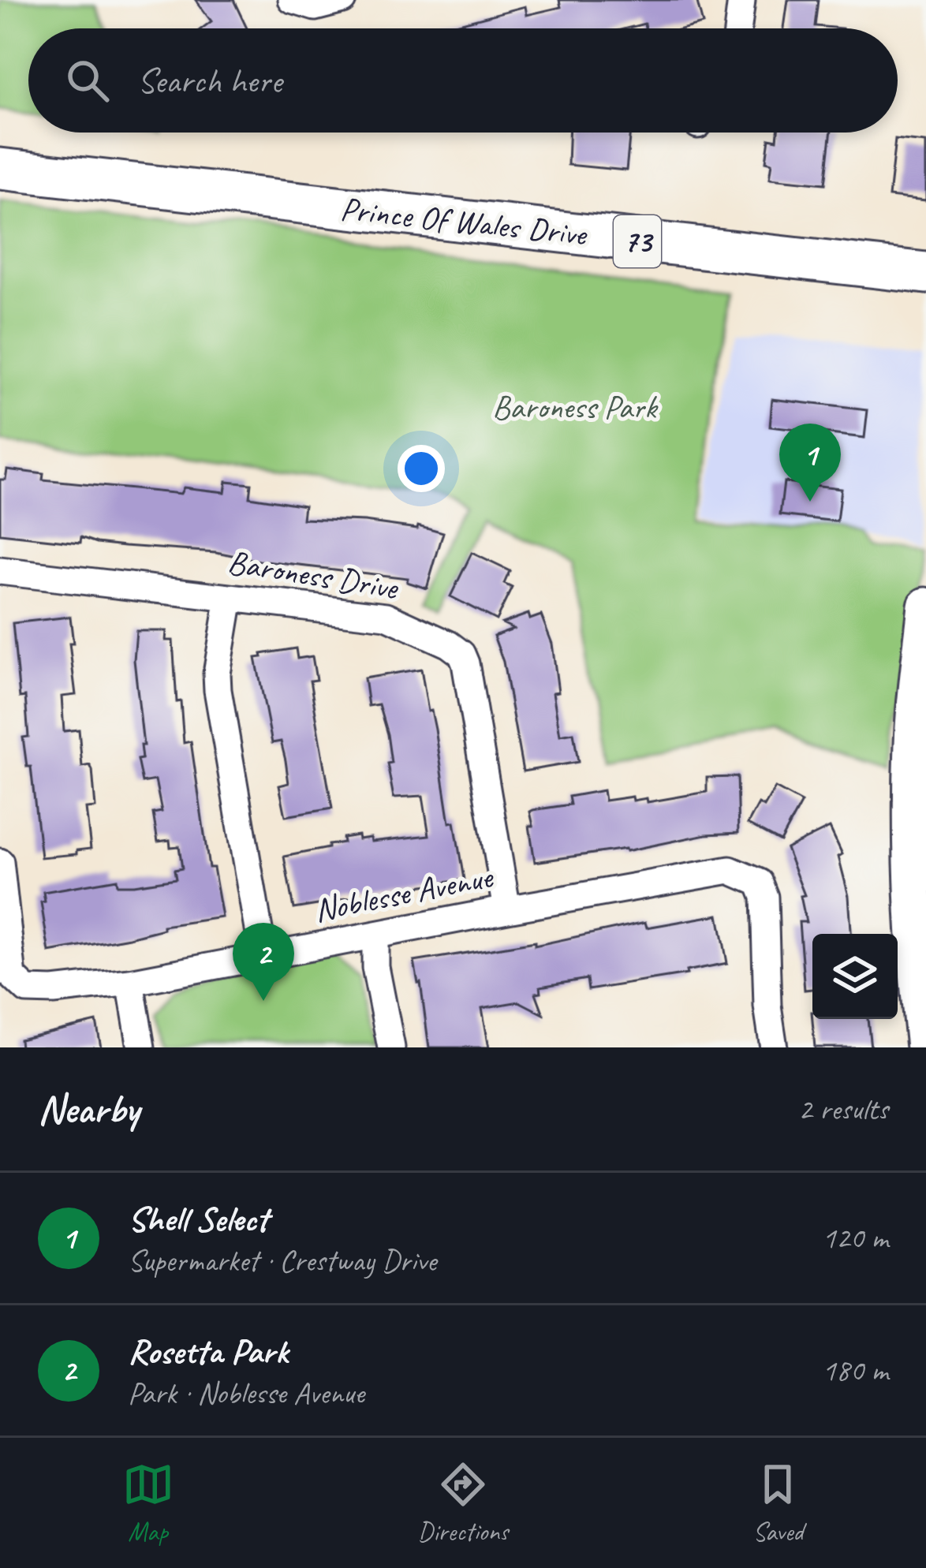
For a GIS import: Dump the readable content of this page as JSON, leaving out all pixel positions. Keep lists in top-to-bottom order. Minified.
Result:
{"streets":{"main road":["Prince Of Wales Drive","73"],"street":["Baroness Drive","Noblesse Avenue"]},"crossings":[["Baroness Drive","Noblesse Avenue"]],"parks":["Baroness Park"],"page":{"search":"Search here","pins":["1","2"],"heading":["Nearby","2 results"],"list":[{"mark":"1","name":"Shell Select","note":"Supermarket · Crestway Drive","value":"120 m"},{"mark":"2","name":"Rosetta Park","note":"Park · Noblesse Avenue","value":"180 m"}],"nav":["Map","Directions","Saved"]}}
